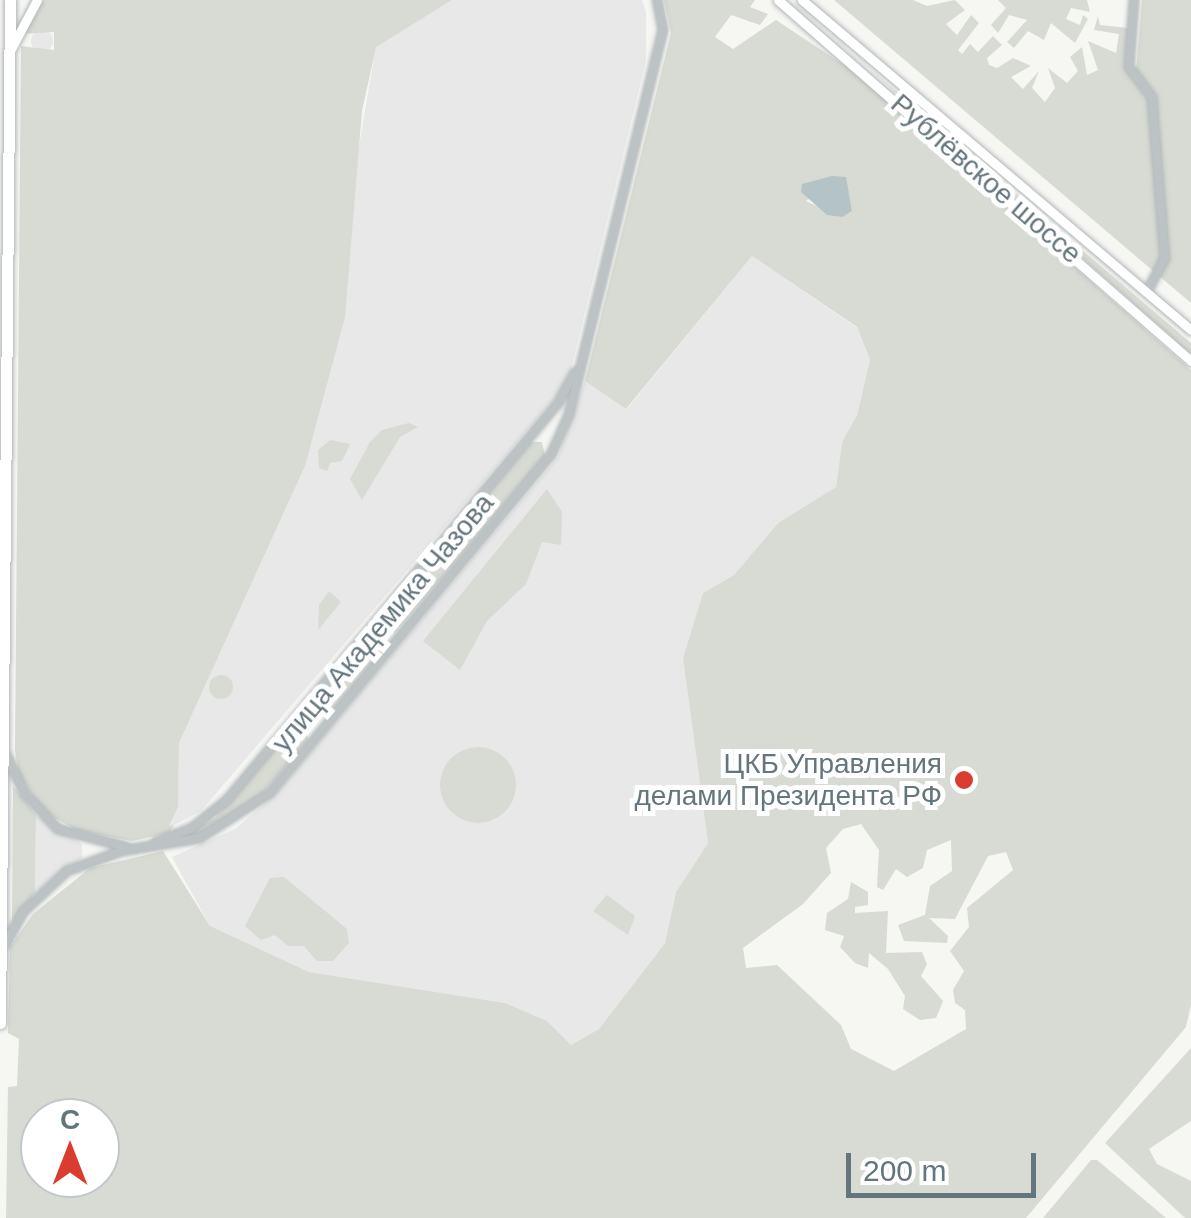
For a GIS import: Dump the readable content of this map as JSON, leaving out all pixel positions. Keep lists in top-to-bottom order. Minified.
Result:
{"streets":{"main road":["Рублёвское шоссе"],"street":["улица Академика Чазова"]},"places":["ЦКБ Управления делами Президента РФ"],"scale_bar":"200 m","north":"top"}
